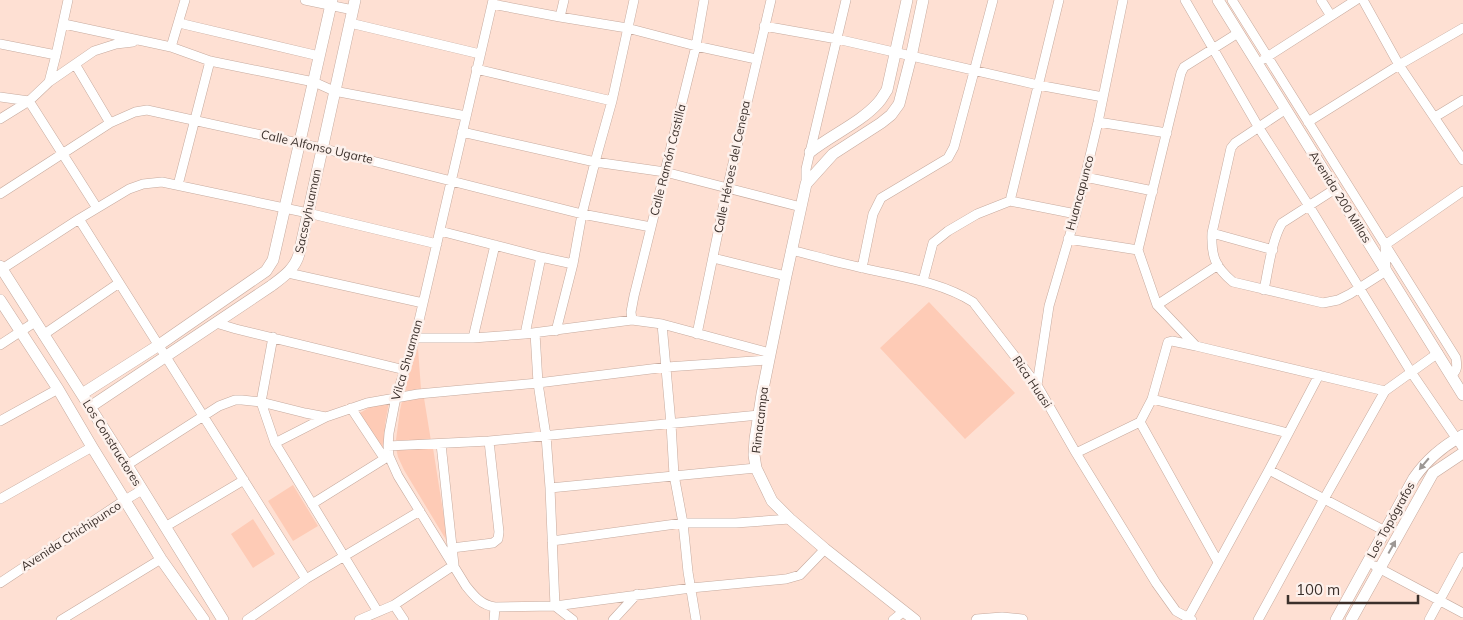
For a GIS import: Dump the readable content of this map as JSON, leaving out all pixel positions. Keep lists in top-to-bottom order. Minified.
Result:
{"streets":{"street":["Calle Alfonso Ugarte","Calle Ramón Castilla","Calle Héroes del Cenepa","Huancapunco","Avenida 200 Millas","Sacsayhuaman","Vilca Shuaman","Rica Huasi","Rimacampa","Los Constructores","Los Topógrafos","Avenida Chichipunco"]},"crossings":[["Calle Alfonso Ugarte","Calle Ramón Castilla"],["Calle Alfonso Ugarte","Sacsayhuaman"],["Calle Alfonso Ugarte","Vilca Shuaman"],["Huancapunco","Rica Huasi"],["Sacsayhuaman","Los Constructores"],["Vilca Shuaman","Rimacampa"],["Rica Huasi","Rimacampa"],["Los Constructores","Avenida Chichipunco"]],"scale_bar":"100 m"}
